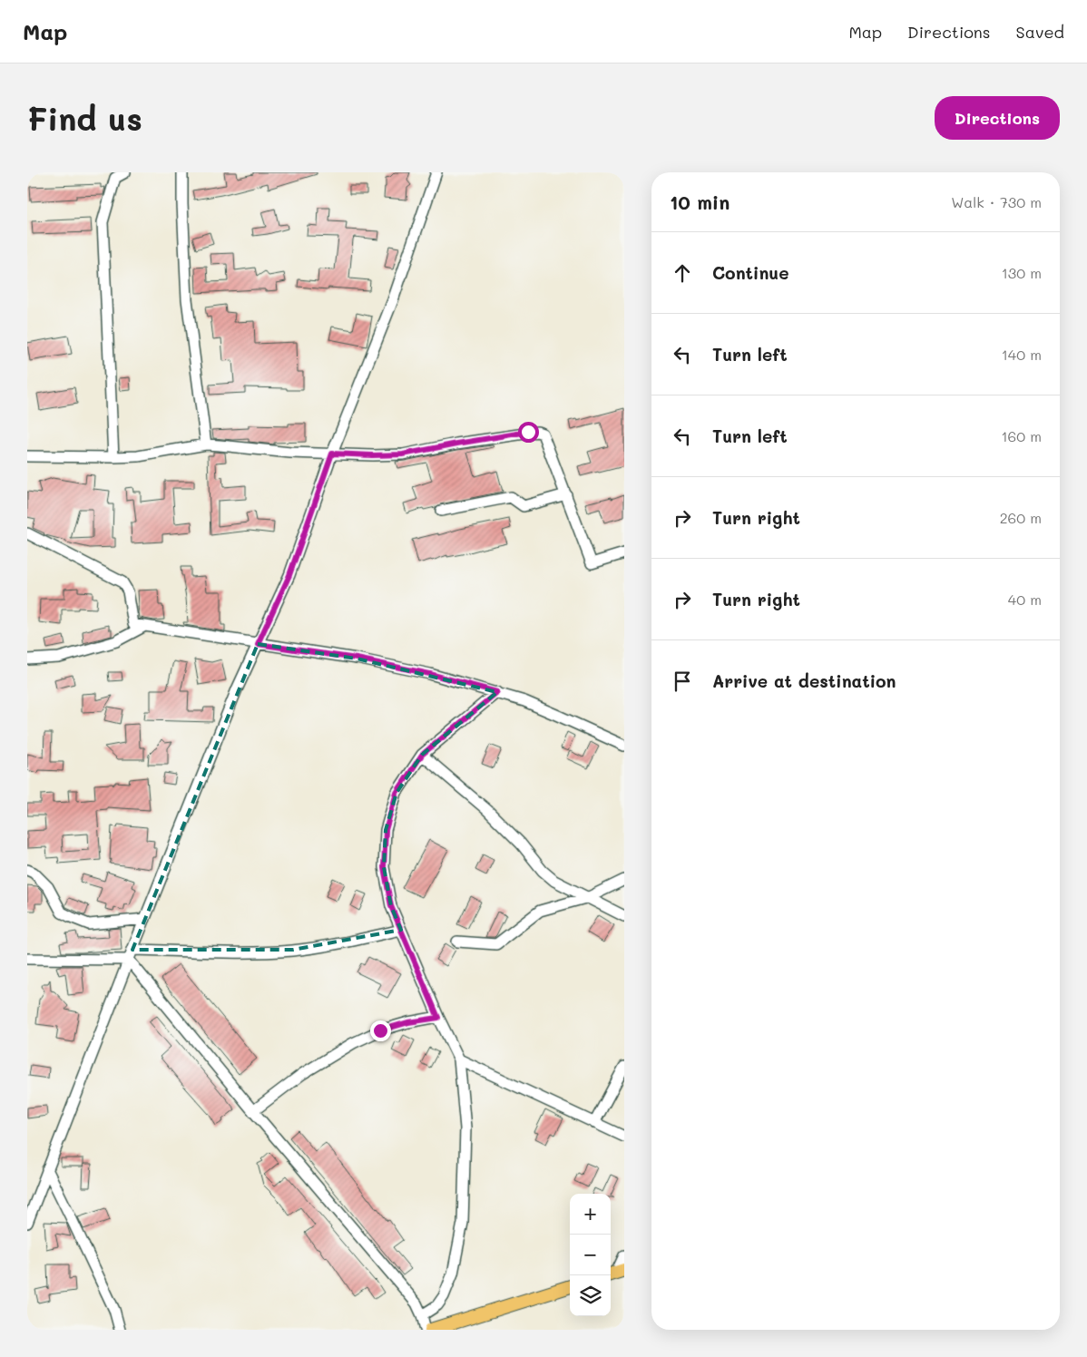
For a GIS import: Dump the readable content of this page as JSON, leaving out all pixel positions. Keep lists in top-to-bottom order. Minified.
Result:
{"page":{"header":"Map","nav":["Map","Directions","Saved"],"buttons":"Directions","title":"Find us","heading":["10 min","Walk · 730 m"],"list":[["Continue","130 m"],["Turn left","140 m"],["Turn left","160 m"],["Turn right","260 m"],["Turn right","40 m"],"Arrive at destination"],"map_buttons":["+","−"]}}
